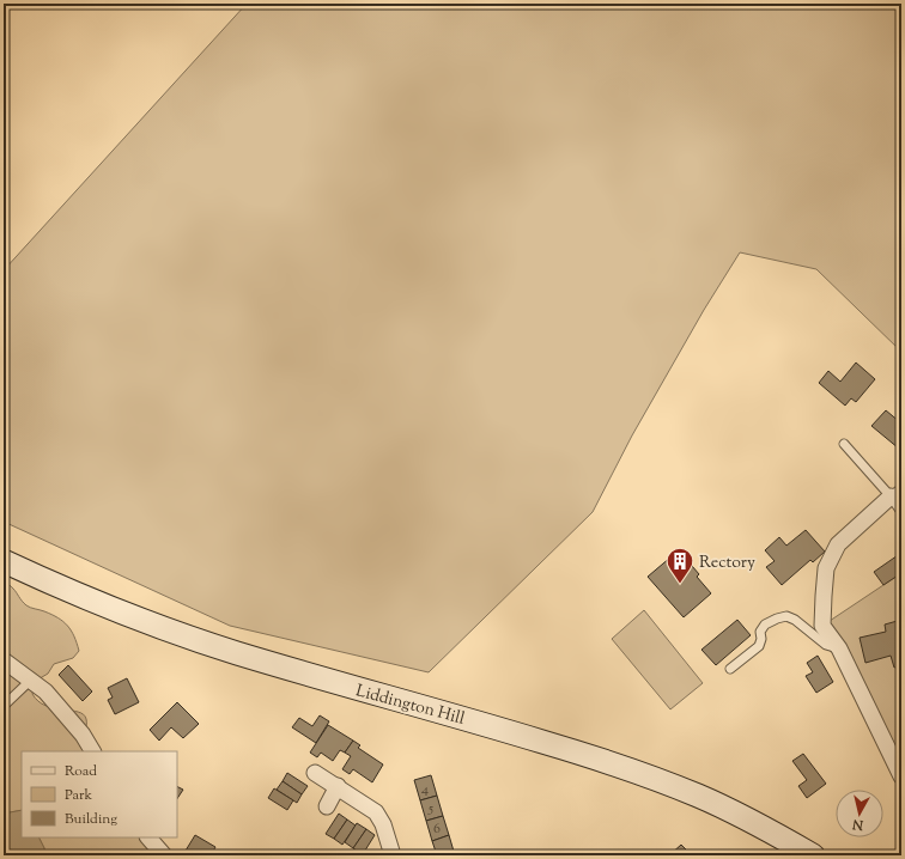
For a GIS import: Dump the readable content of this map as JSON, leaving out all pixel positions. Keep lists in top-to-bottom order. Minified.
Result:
{"streets":{"main road":["Liddington Hill"]},"places":{"building":["Rectory"]},"house_numbers":["4","5","6"],"legend":["Road","Park","Building"],"north":"bottom"}
